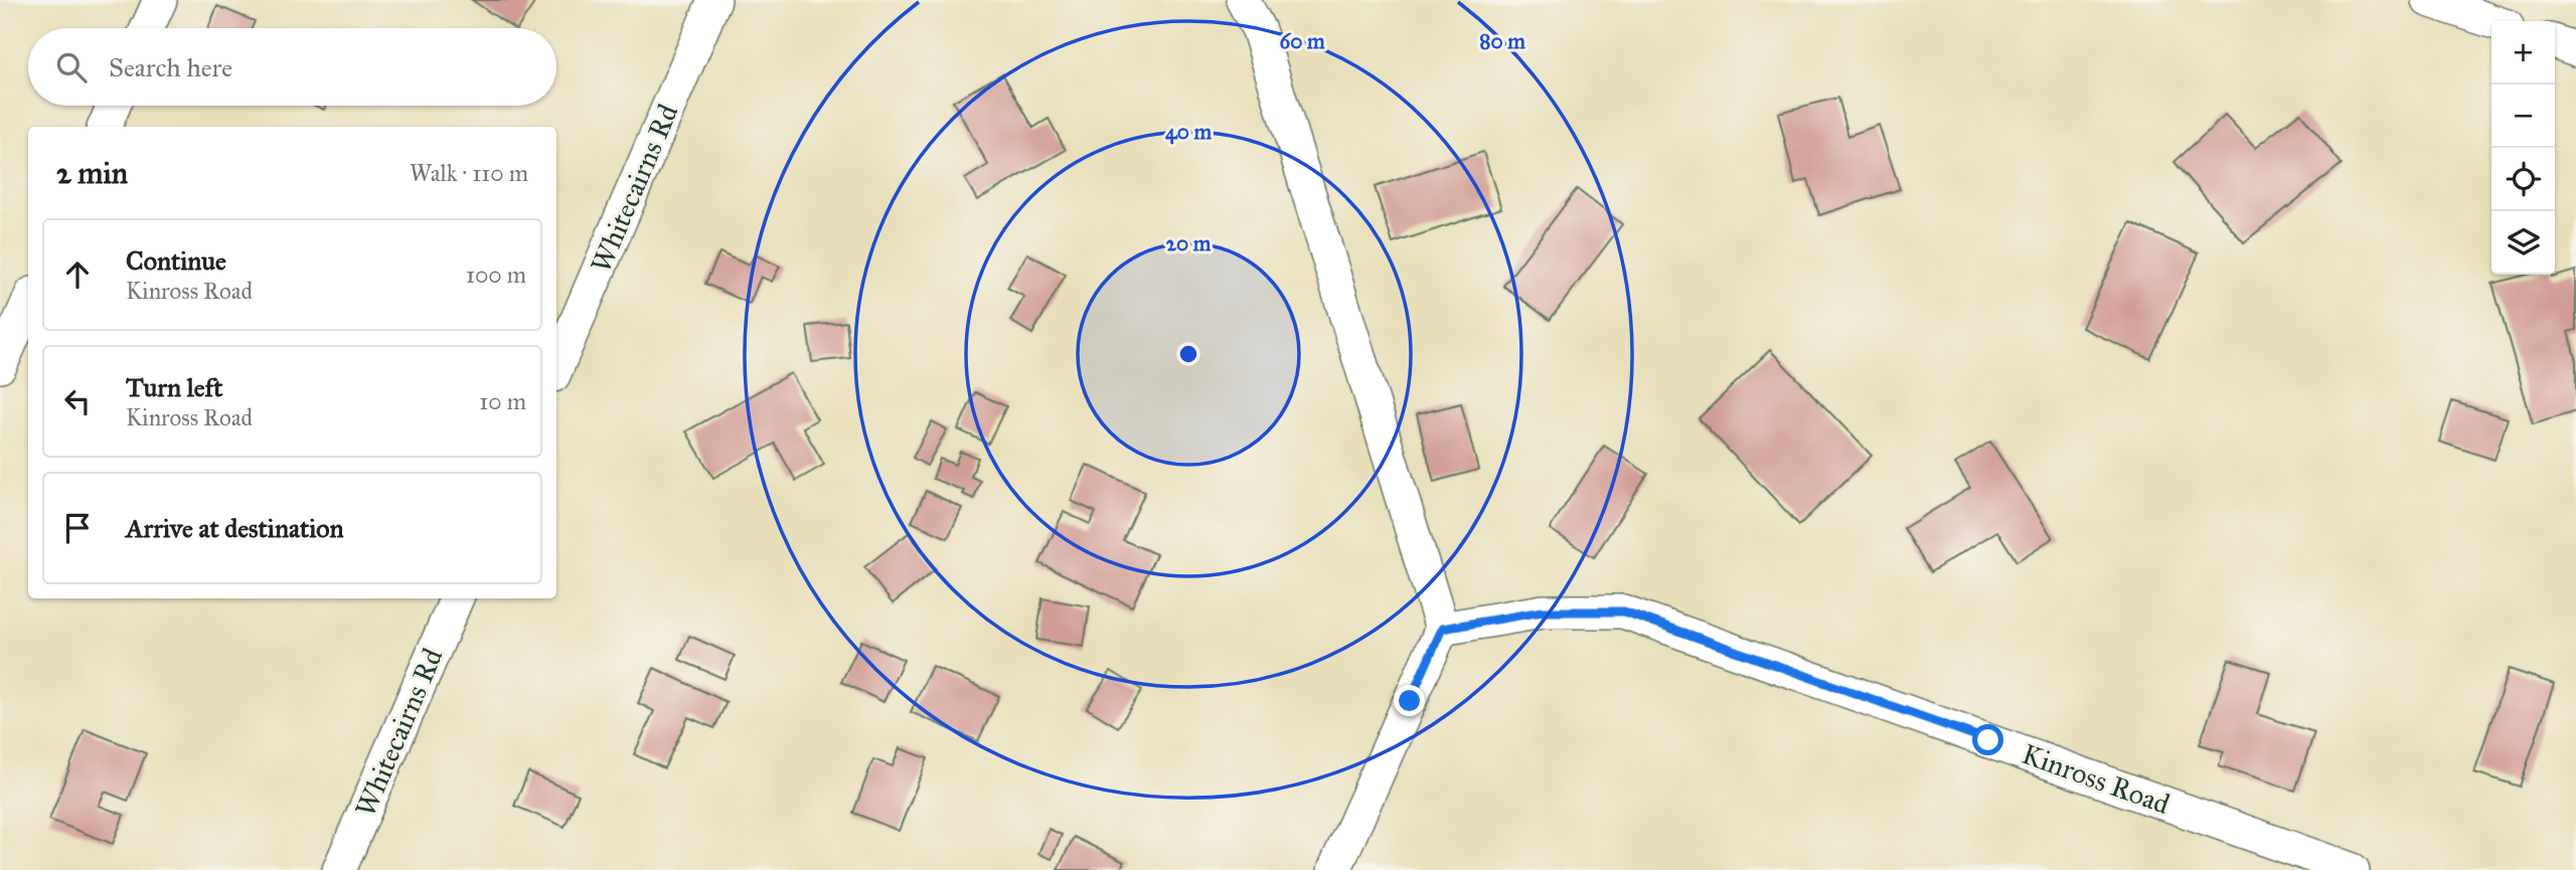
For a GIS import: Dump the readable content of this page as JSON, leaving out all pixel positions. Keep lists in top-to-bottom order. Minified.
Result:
{"streets":{"street":["Whitecairns Rd","Kinross Road"]},"page":{"map_buttons":["+","−"],"search":"Search here","heading":["2 min","Walk · 110 m"],"list":[["Continue","Kinross Road","100 m"],["Turn left","Kinross Road","10 m"],"Arrive at destination"]},"rings":["80 m","60 m","40 m","20 m"]}
